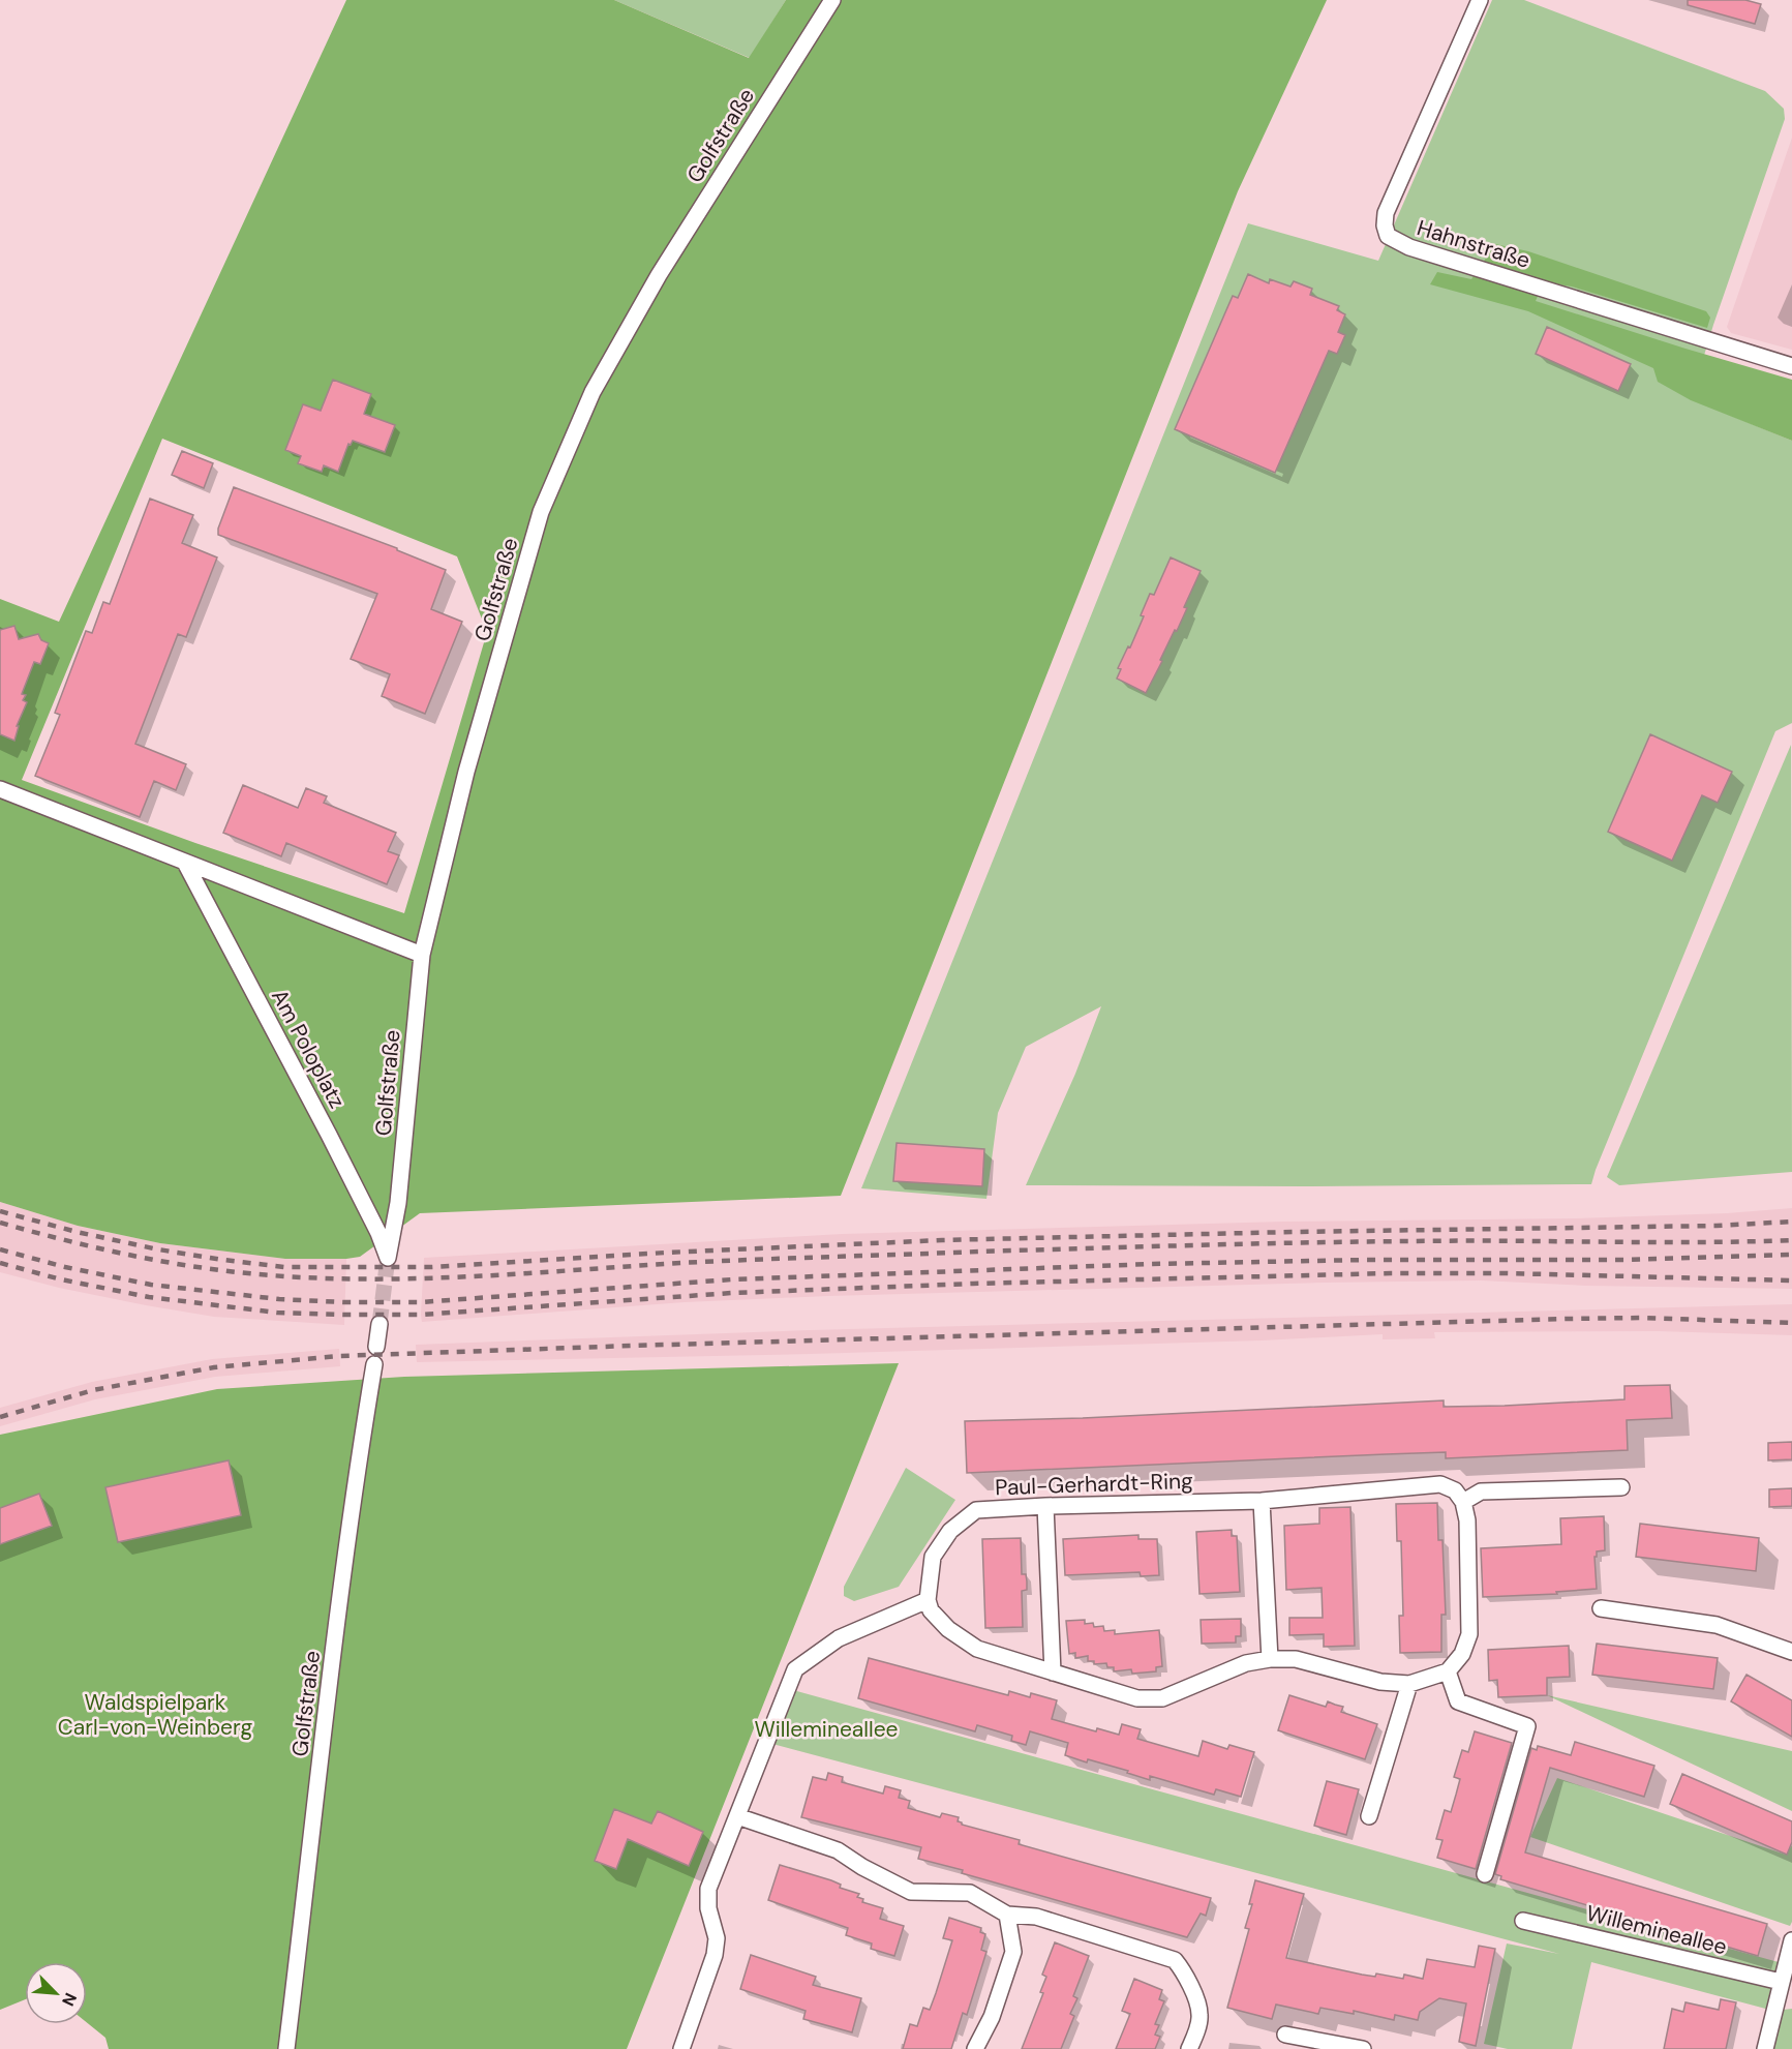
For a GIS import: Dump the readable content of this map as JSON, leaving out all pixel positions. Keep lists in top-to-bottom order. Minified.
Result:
{"streets":{"street":["Golfstraße","Hahnstraße","Am Poloplatz","Paul-Gerhardt-Ring","Willemineallee"]},"crossings":[["Golfstraße","Am Poloplatz"]],"parks":["Waldspielpark Carl-von-Weinberg","Willemineallee"],"north":"bottom right"}
